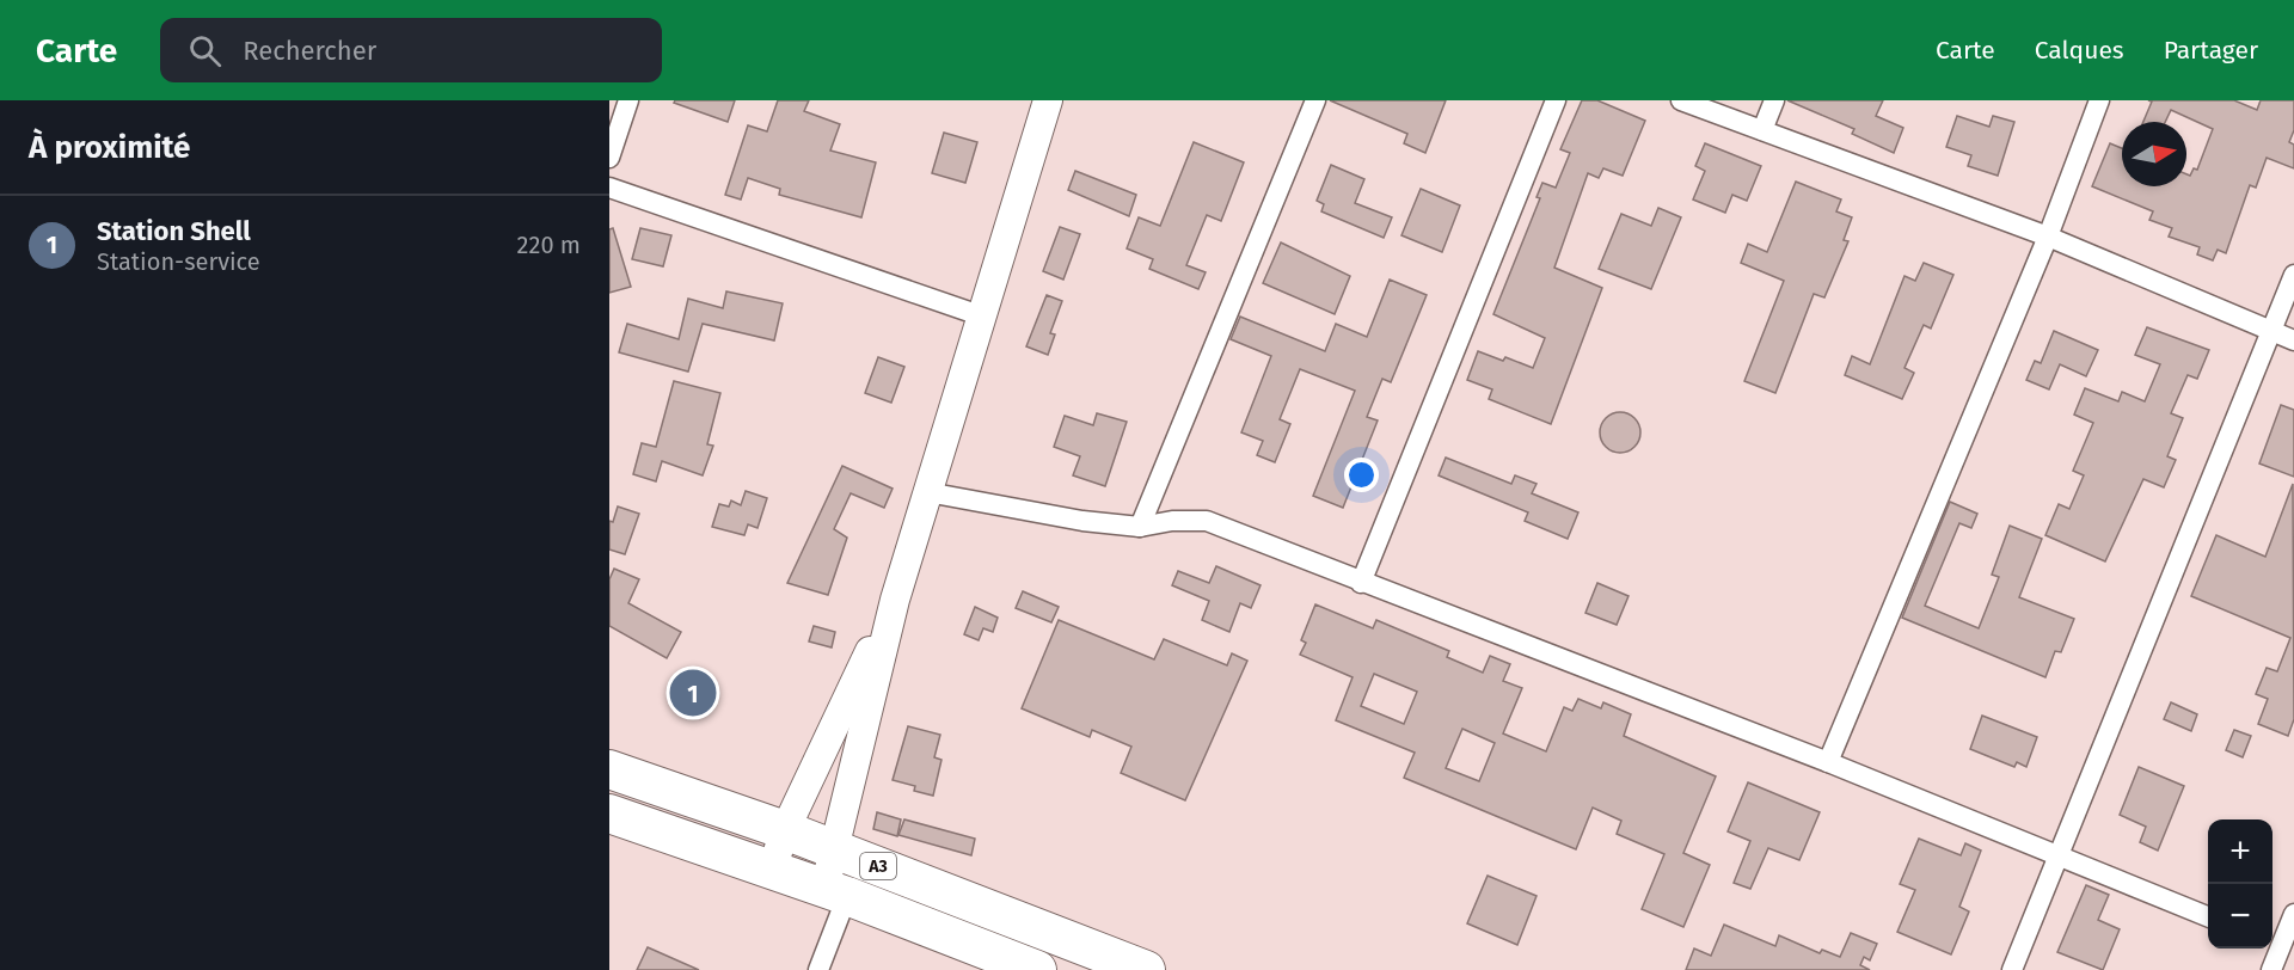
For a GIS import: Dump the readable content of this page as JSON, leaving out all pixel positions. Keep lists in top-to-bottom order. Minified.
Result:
{"streets":{"highway":["A3"]},"north":"right","page":{"header":"Carte","search":"Rechercher","nav":["Carte","Calques","Partager"],"heading":"À proximité","list":[{"mark":"1","name":"Station Shell","note":"Station-service","value":"220 m"}],"pins":"1","map_buttons":["+","−"]}}
